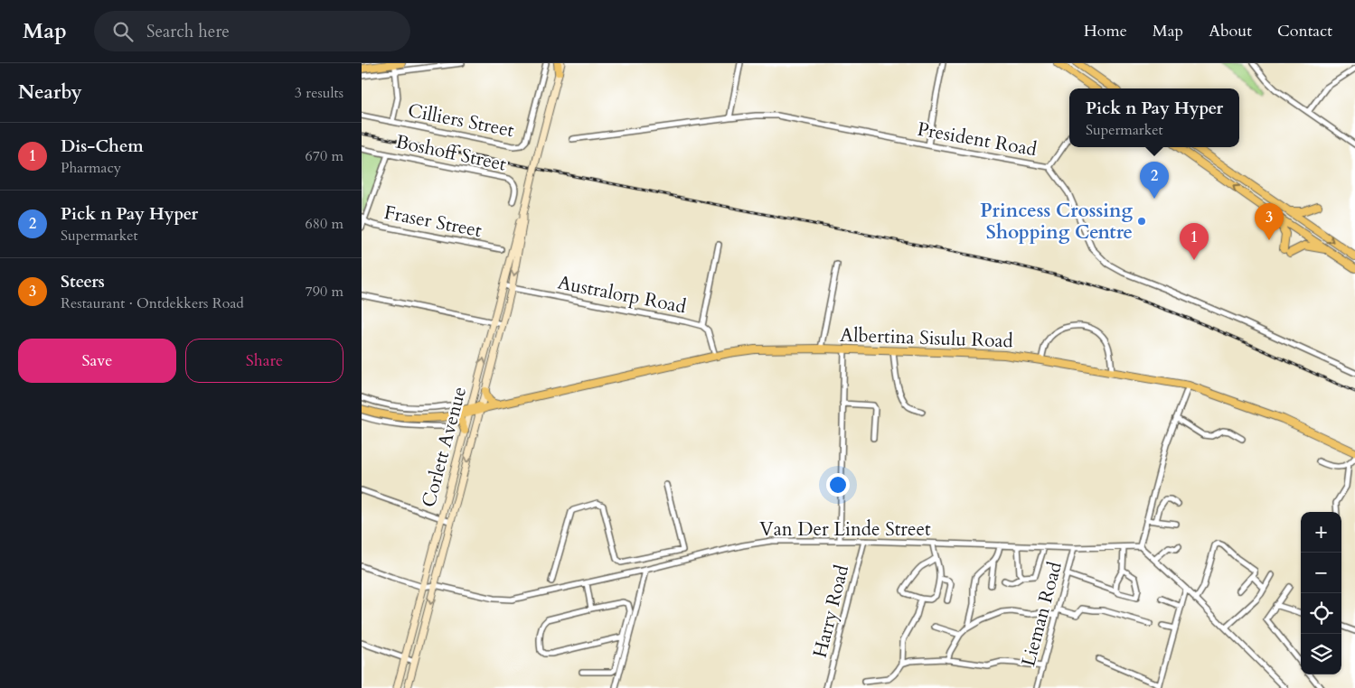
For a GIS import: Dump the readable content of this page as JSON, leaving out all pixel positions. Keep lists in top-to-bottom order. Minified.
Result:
{"streets":{"main road":["Albertina Sisulu Road"],"street":["Cilliers Street","President Road","Boshoff Street","Fraser Street","Australorp Road","Corlett Avenue","Van Der Linde Street","Harry Road","Lieman Road"]},"crossings":[["Australorp Road","Albertina Sisulu Road"],["Australorp Road","Corlett Avenue"],["Albertina Sisulu Road","Corlett Avenue"],["Corlett Avenue","Van Der Linde Street"],["Van Der Linde Street","Harry Road"],["Van Der Linde Street","Lieman Road"]],"places":["Princess Crossing Shopping Centre"],"page":{"header":"Map","search":"Search here","nav":["Home","Map","About","Contact"],"heading":["Nearby","3 results"],"popup":["Pick n Pay Hyper","Supermarket"],"list":[{"mark":"1","name":"Dis-Chem","note":"Pharmacy","value":"670 m"},{"mark":"2","name":"Pick n Pay Hyper","note":"Supermarket","value":"680 m"},{"mark":"3","name":"Steers","note":"Restaurant · Ontdekkers Road","value":"790 m"}],"pins":["2","3","1"],"buttons":["Save","Share"],"map_buttons":["+","−"]}}
